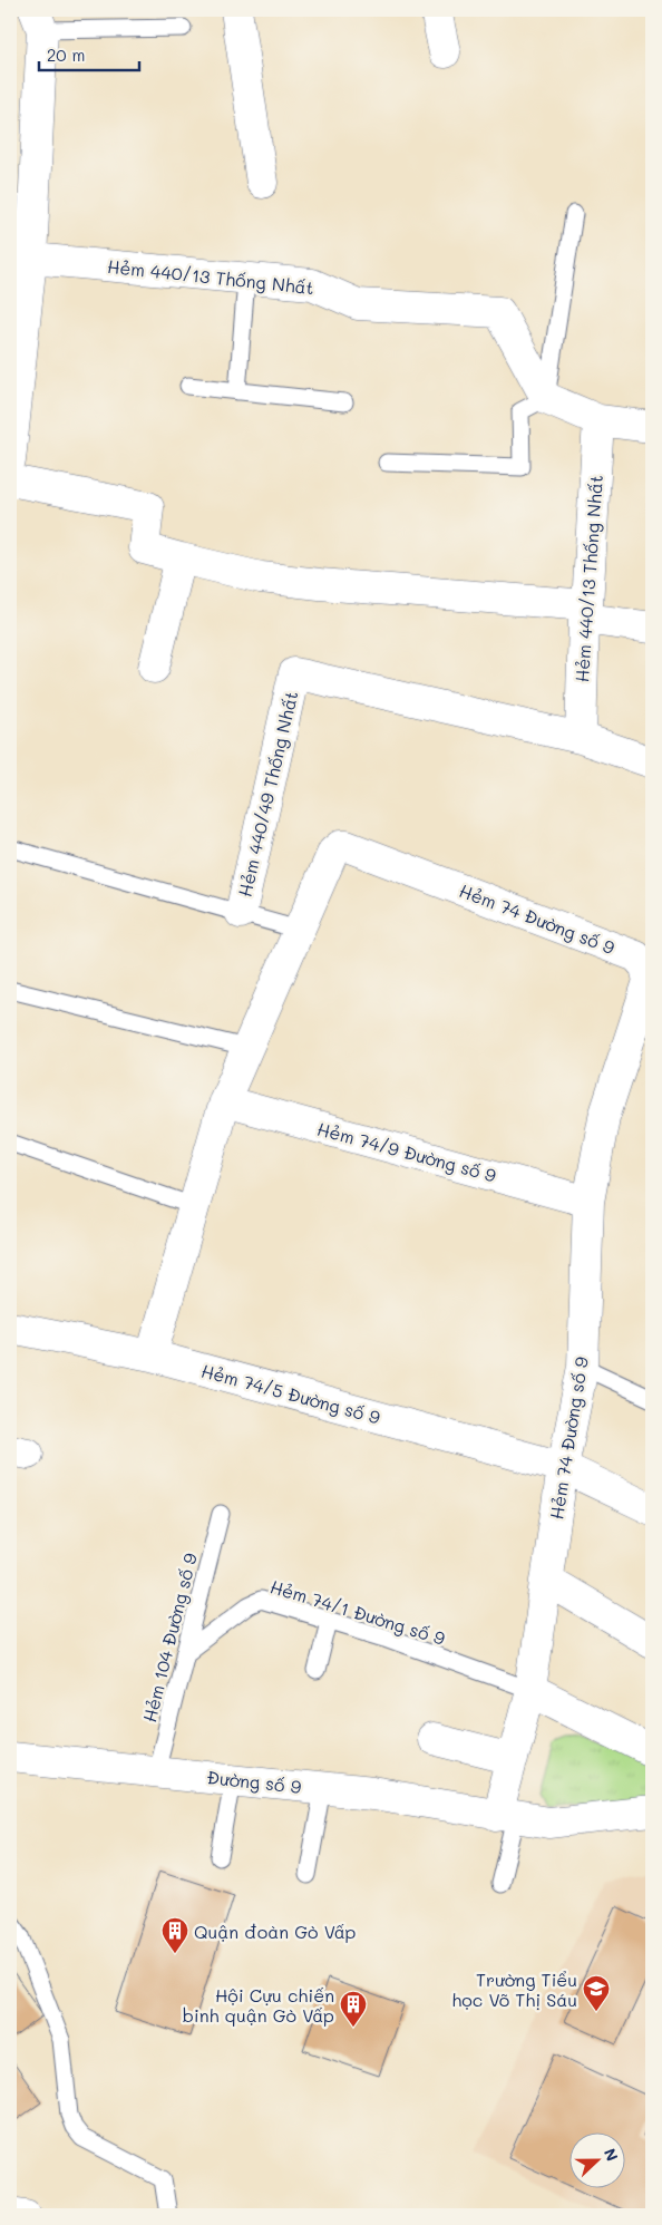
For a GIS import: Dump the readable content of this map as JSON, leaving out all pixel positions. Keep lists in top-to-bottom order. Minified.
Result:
{"streets":{"street":["Hẻm 440/13 Thống Nhất","Hẻm 440/49 Thống Nhất","Hẻm 74 Đường số 9","Hẻm 74/9 Đường số 9","Hẻm 74/5 Đường số 9","Đường số 9"],"lane":["Hẻm 74/1 Đường số 9","Hẻm 104 Đường số 9"]},"crossings":[["Hẻm 440/13 Thống Nhất","Hẻm 440/49 Thống Nhất"],["Hẻm 440/49 Thống Nhất","Hẻm 74 Đường số 9"],["Hẻm 74 Đường số 9","Hẻm 74/9 Đường số 9"],["Hẻm 74 Đường số 9","Hẻm 74/5 Đường số 9"],["Hẻm 74 Đường số 9","Hẻm 74/1 Đường số 9"],["Hẻm 74/1 Đường số 9","Hẻm 104 Đường số 9"],["Hẻm 104 Đường số 9","Đường số 9"]],"places":{"building":["Quận đoàn Gò Vấp","Hội Cựu chiến binh quận Gò Vấp"],"school or university":["Trường Tiểu học Võ Thị Sáu"]},"scale_bar":"20 m","north":"right"}
